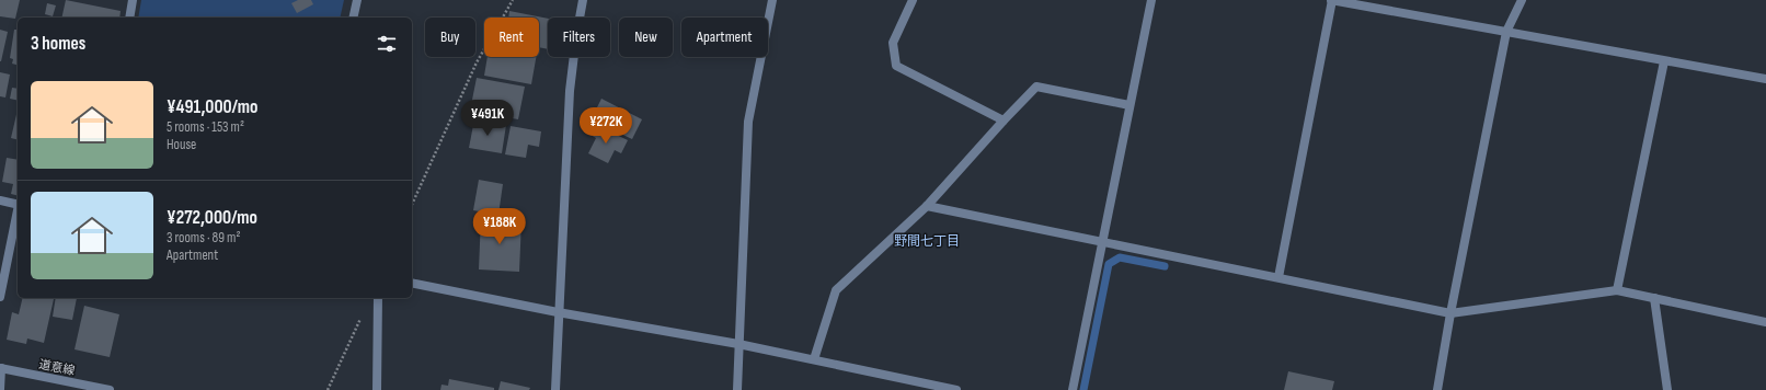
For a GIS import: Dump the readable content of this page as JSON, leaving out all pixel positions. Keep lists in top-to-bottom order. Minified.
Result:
{"streets":{"street":["道意線"]},"districts":["野間七丁目"],"page":{"chip":["Buy","Rent","Filters","New","Apartment"],"heading":"3 homes","list":[{"name":"¥491,000/mo","note":"5 rooms · 153 m² · House"},{"name":"¥272,000/mo","note":"3 rooms · 89 m² · Apartment"}],"price":["¥491K","¥272K","¥188K"]}}
